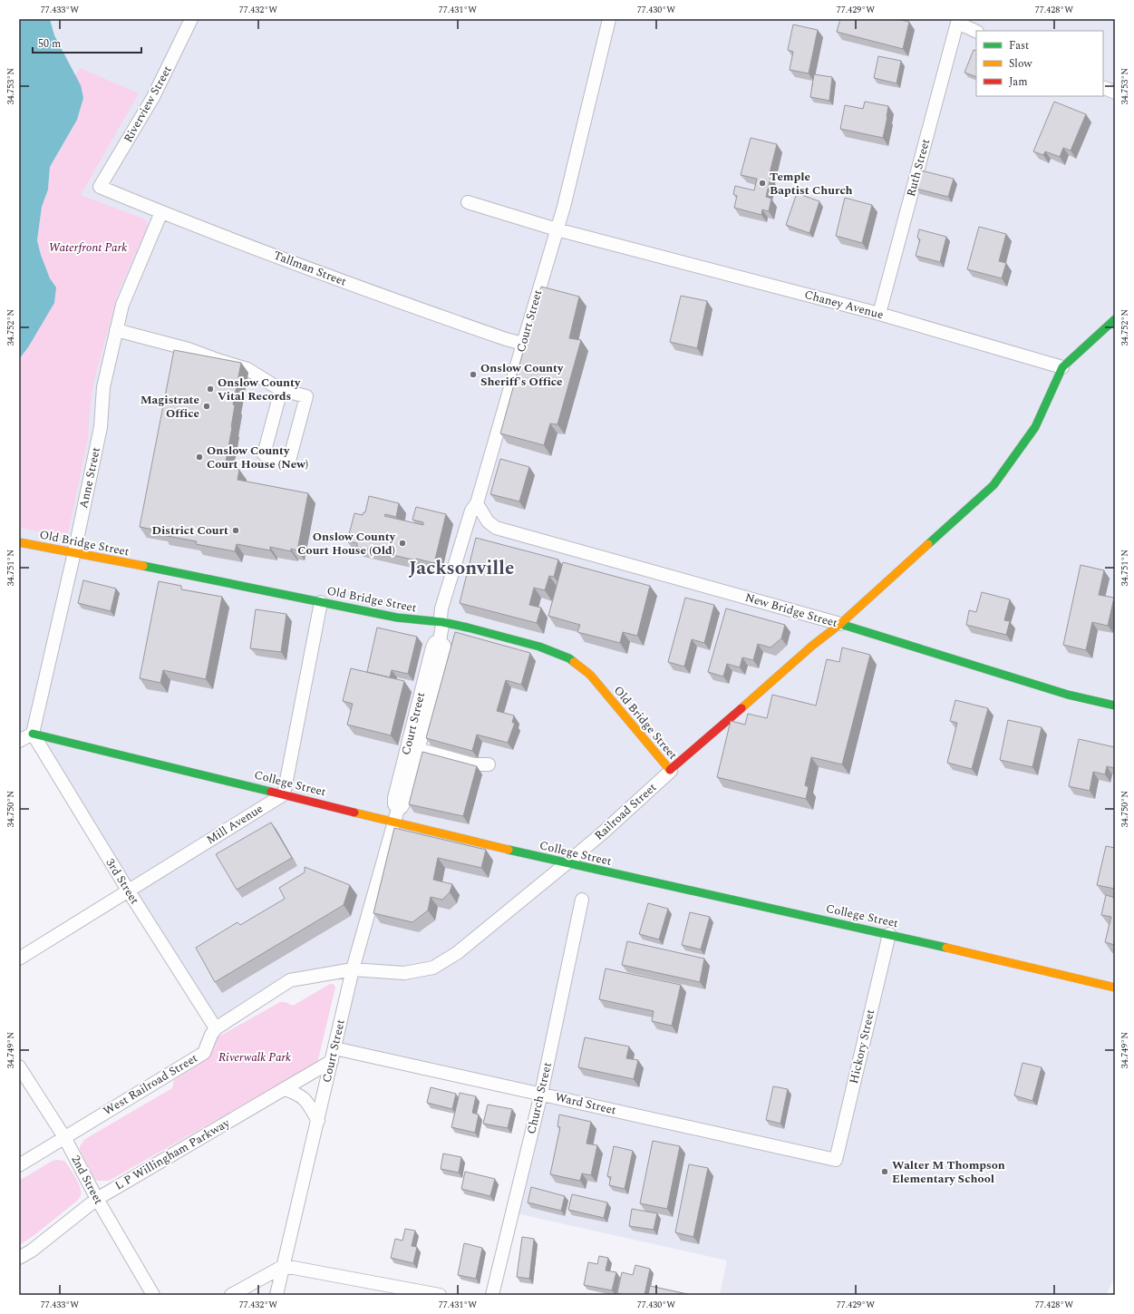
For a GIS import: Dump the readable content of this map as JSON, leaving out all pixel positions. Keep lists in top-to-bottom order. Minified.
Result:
{"streets":{"main road":["Old Bridge Street","New Bridge Street","College Street","Railroad Street"],"street":["Riverview Street","Ruth Street","Tallman Street","Chaney Avenue","Court Street","Anne Street","Mill Avenue","3rd Street","Hickory Street","West Railroad Street","Church Street","Ward Street","L P Willingham Parkway","2nd Street"]},"crossings":[["Riverview Street","Tallman Street"],["Ruth Street","Chaney Avenue"],["Tallman Street","Court Street"],["Tallman Street","Anne Street"],["Chaney Avenue","Court Street"],["Chaney Avenue","Railroad Street"],["Court Street","Old Bridge Street"],["Court Street","New Bridge Street"],["Court Street","College Street"],["Court Street","Railroad Street"],["Court Street","West Railroad Street"],["Court Street","Ward Street"],["Court Street","L P Willingham Parkway"],["Anne Street","Old Bridge Street"],["Anne Street","College Street"],["Anne Street","3rd Street"],["Old Bridge Street","Railroad Street"],["New Bridge Street","Railroad Street"],["College Street","Railroad Street"],["College Street","Mill Avenue"],["College Street","3rd Street"],["College Street","Hickory Street"],["Railroad Street","West Railroad Street"],["Mill Avenue","3rd Street"],["3rd Street","West Railroad Street"],["Hickory Street","Ward Street"],["West Railroad Street","2nd Street"],["Church Street","Ward Street"],["L P Willingham Parkway","2nd Street"]],"districts":["Jacksonville"],"parks":["Waterfront Park","Riverwalk Park"],"places":["Temple Baptist Church","Onslow County Sheriff's Office","Onslow County Vital Records","Magistrate Office","Onslow County Court House (New)","District Court","Onslow County Court House (Old)","Walter M Thompson Elementary School"],"legend":["Fast","Slow","Jam"],"scale_bar":"50 m","coordinates":["77.433°W","77.432°W","77.431°W","77.430°W","77.429°W","77.428°W","34.753°N","34.752°N","34.751°N","34.750°N","34.749°N"]}
